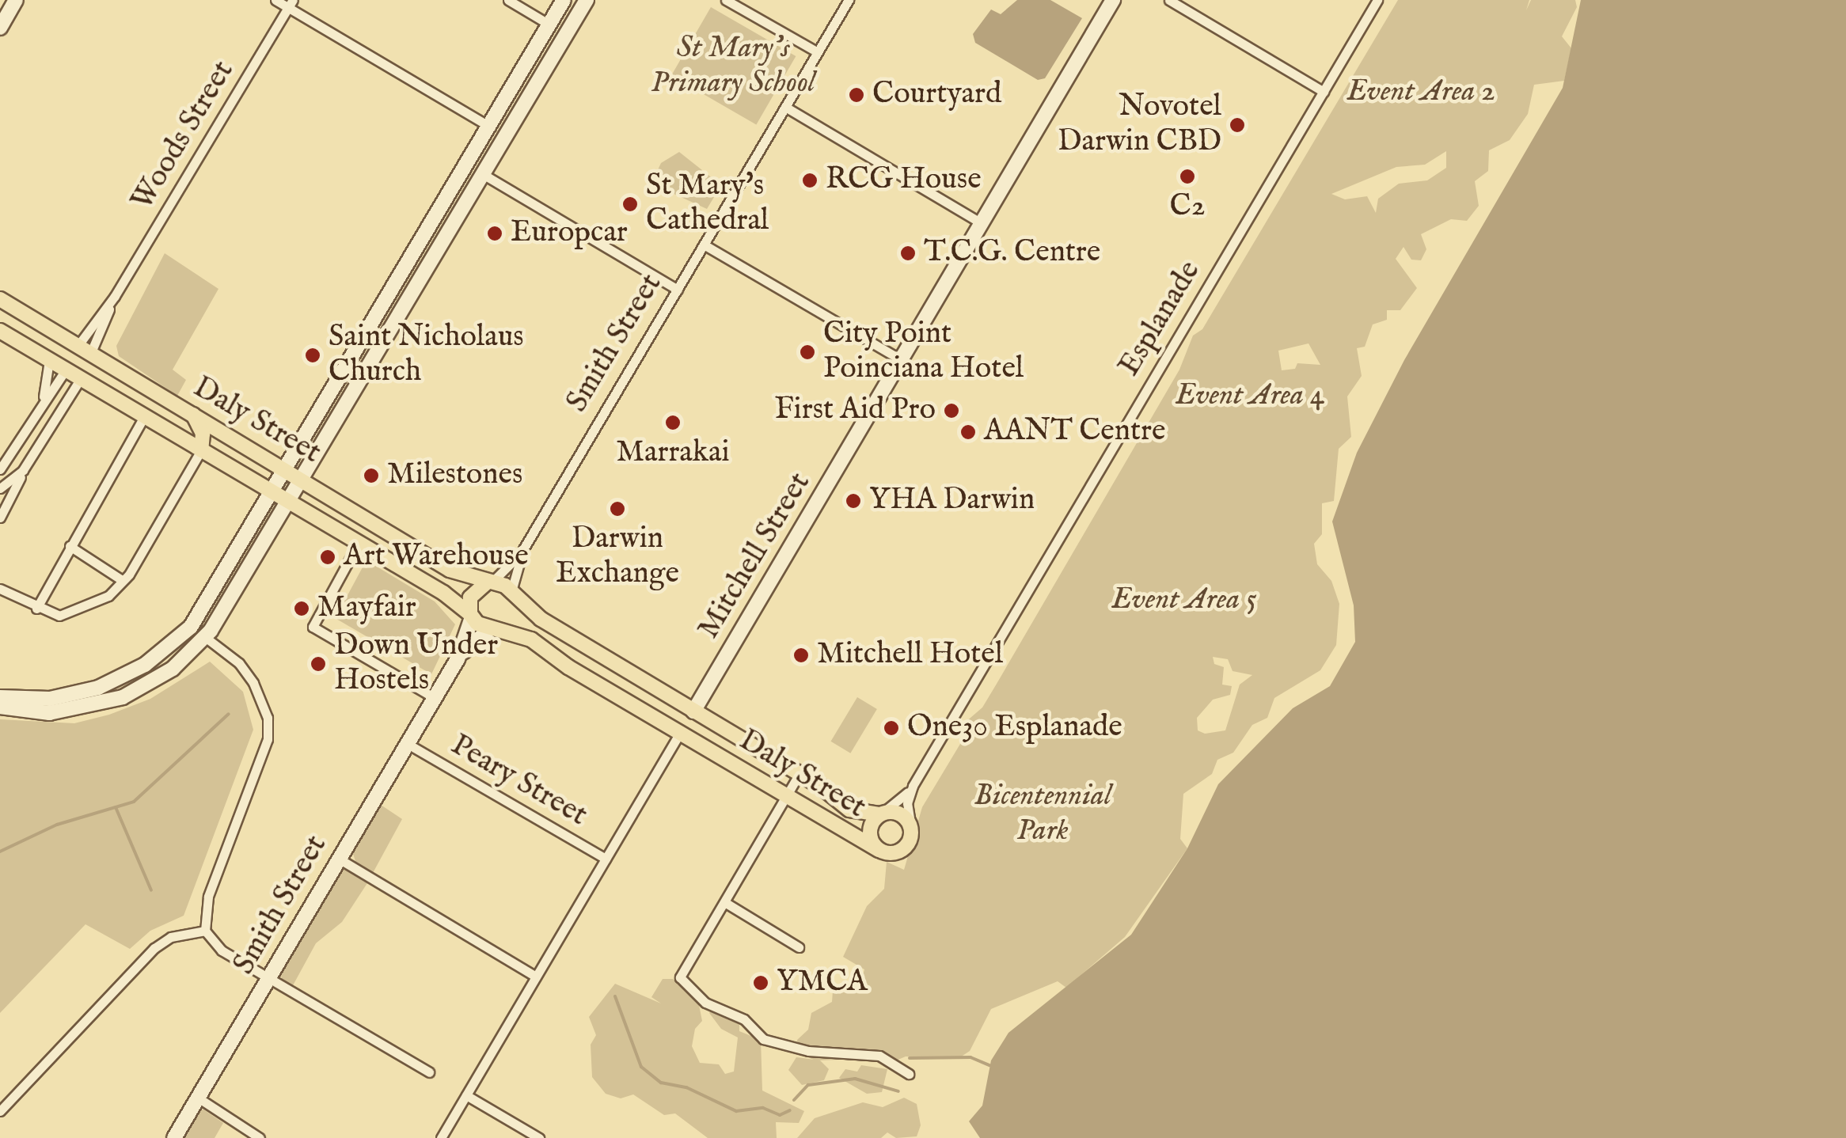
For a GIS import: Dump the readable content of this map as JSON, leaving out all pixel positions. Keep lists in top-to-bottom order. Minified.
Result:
{"streets":{"main road":["Daly Street","Mitchell Street"],"street":["Woods Street","Esplanade","Smith Street","Peary Street"]},"crossings":[["Woods Street","Daly Street"],["Esplanade","Daly Street"],["Smith Street","Daly Street"],["Smith Street","Peary Street"],["Daly Street","Mitchell Street"],["Mitchell Street","Peary Street"]],"parks":["St Mary's Primary School","Event Area 2","Event Area 4","Event Area 5","Bicentennial Park"],"places":["Courtyard","Novotel Darwin CBD","C2","RCG House","St Mary's Cathedral","Europcar","T.C.G. Centre","City Point Poinciana Hotel","Saint Nicholaus Church","First Aid Pro","Marrakai","AANT Centre","Milestones","YHA Darwin","Darwin Exchange","Art Warehouse","Mayfair","Mitchell Hotel","Down Under Hostels","One30 Esplanade","YMCA"]}
